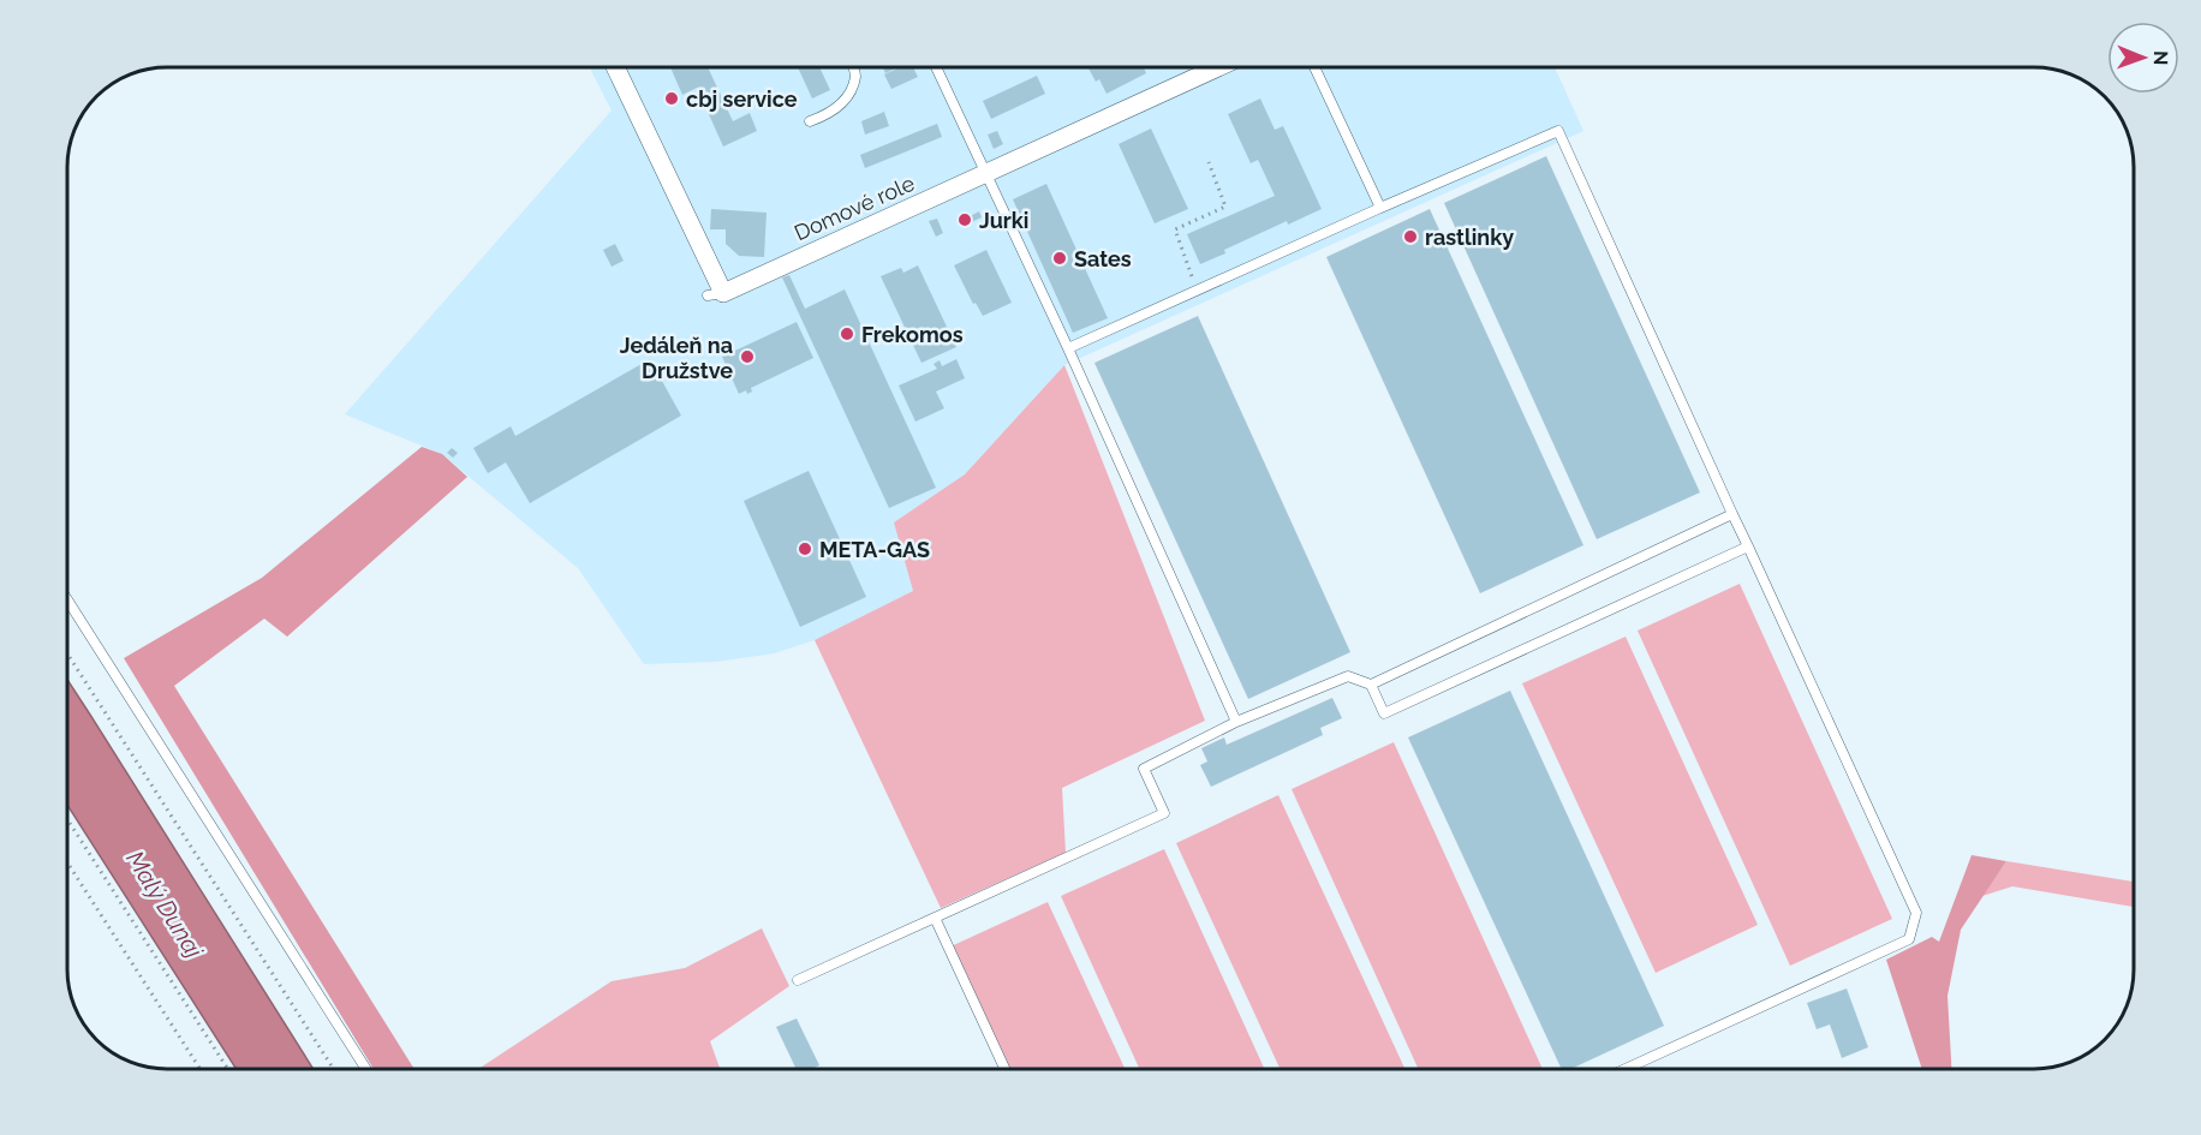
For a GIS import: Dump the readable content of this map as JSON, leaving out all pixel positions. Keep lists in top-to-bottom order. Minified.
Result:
{"streets":{"street":["Domové role"]},"water":["Malý Dunaj"],"places":["cbj service","Jurki","rastlinky","Sates","Frekomos","Jedáleň na Družstve","META-GAS"],"north":"right"}
